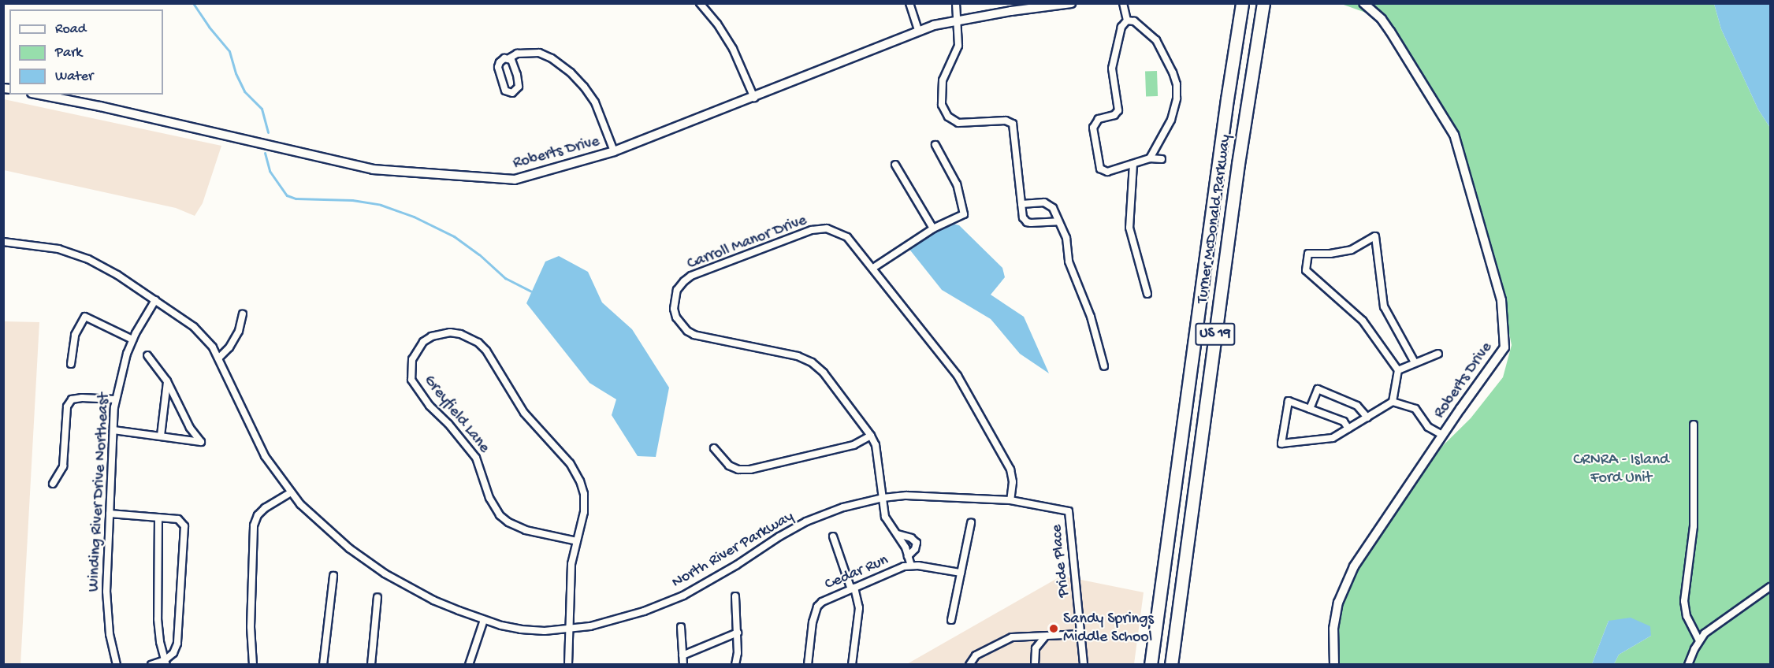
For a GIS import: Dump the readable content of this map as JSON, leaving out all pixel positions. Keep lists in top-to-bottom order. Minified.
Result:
{"streets":{"highway":["Turner McDonald Parkway","US 19"],"street":["Roberts Drive","Carroll Manor Drive","Greyfield Lane","Winding River Drive Northeast","North River Parkway","Pride Place","Cedar Run"]},"crossings":[["Carroll Manor Drive","North River Parkway"],["Carroll Manor Drive","Cedar Run"],["Greyfield Lane","North River Parkway"],["Winding River Drive Northeast","North River Parkway"],["North River Parkway","Pride Place"],["North River Parkway","Cedar Run"]],"parks":["CRNRA - Island Ford Unit"],"places":["Sandy Springs Middle School"],"legend":["Road","Park","Water"]}
